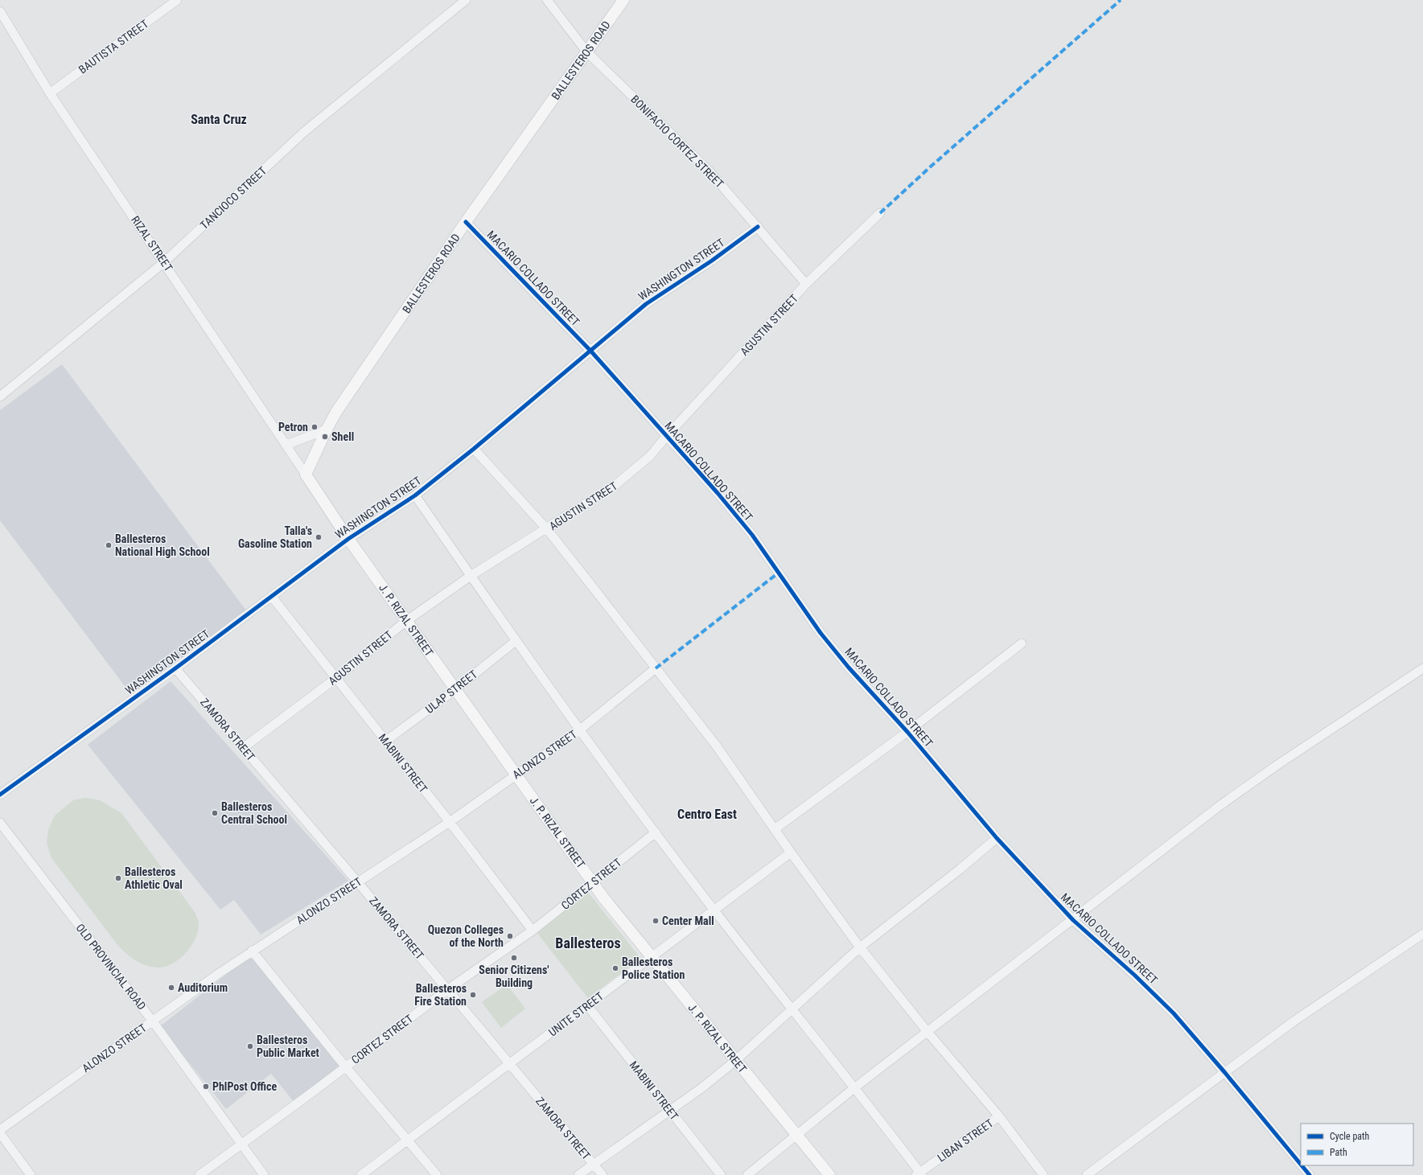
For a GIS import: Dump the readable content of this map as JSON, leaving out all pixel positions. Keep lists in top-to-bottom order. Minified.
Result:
{"streets":{"main road":["BALLESTEROS ROAD","J. P. RIZAL STREET"],"street":["BAUTISTA STREET","BONIFACIO CORTEZ STREET","TANCIOCO STREET","RIZAL STREET","WASHINGTON STREET","MACARIO COLLADO STREET","AGUSTIN STREET","ULAP STREET","ZAMORA STREET","ALONZO STREET","MABINI STREET","CORTEZ STREET","OLD PROVINCIAL ROAD","UNITE STREET","LIBAN STREET"]},"crossings":[["BAUTISTA STREET","RIZAL STREET"],["BALLESTEROS ROAD","BONIFACIO CORTEZ STREET"],["BALLESTEROS ROAD","RIZAL STREET"],["BALLESTEROS ROAD","MACARIO COLLADO STREET"],["BALLESTEROS ROAD","J. P. RIZAL STREET"],["BONIFACIO CORTEZ STREET","WASHINGTON STREET"],["BONIFACIO CORTEZ STREET","AGUSTIN STREET"],["TANCIOCO STREET","RIZAL STREET"],["RIZAL STREET","J. P. RIZAL STREET"],["WASHINGTON STREET","MACARIO COLLADO STREET"],["WASHINGTON STREET","J. P. RIZAL STREET"],["WASHINGTON STREET","ZAMORA STREET"],["WASHINGTON STREET","MABINI STREET"],["MACARIO COLLADO STREET","AGUSTIN STREET"],["AGUSTIN STREET","J. P. RIZAL STREET"],["AGUSTIN STREET","ZAMORA STREET"],["AGUSTIN STREET","MABINI STREET"],["J. P. RIZAL STREET","ULAP STREET"],["J. P. RIZAL STREET","ALONZO STREET"],["J. P. RIZAL STREET","CORTEZ STREET"],["J. P. RIZAL STREET","UNITE STREET"],["ULAP STREET","MABINI STREET"],["ZAMORA STREET","ALONZO STREET"],["ZAMORA STREET","CORTEZ STREET"],["ZAMORA STREET","UNITE STREET"],["ALONZO STREET","MABINI STREET"],["ALONZO STREET","OLD PROVINCIAL ROAD"],["MABINI STREET","CORTEZ STREET"],["MABINI STREET","UNITE STREET"],["CORTEZ STREET","OLD PROVINCIAL ROAD"]],"districts":["Santa Cruz","Centro East","Ballesteros"],"places":["Petron","Shell","Talla's Gasoline Station","Ballesteros National High School","Ballesteros Central School","Ballesteros Athletic Oval","Center Mall","Quezon Colleges of the North","Senior Citizens' Building","Ballesteros Police Station","Auditorium","Ballesteros Fire Station","Ballesteros Public Market","PhlPost Office"],"legend":["Cycle path","Path"]}
